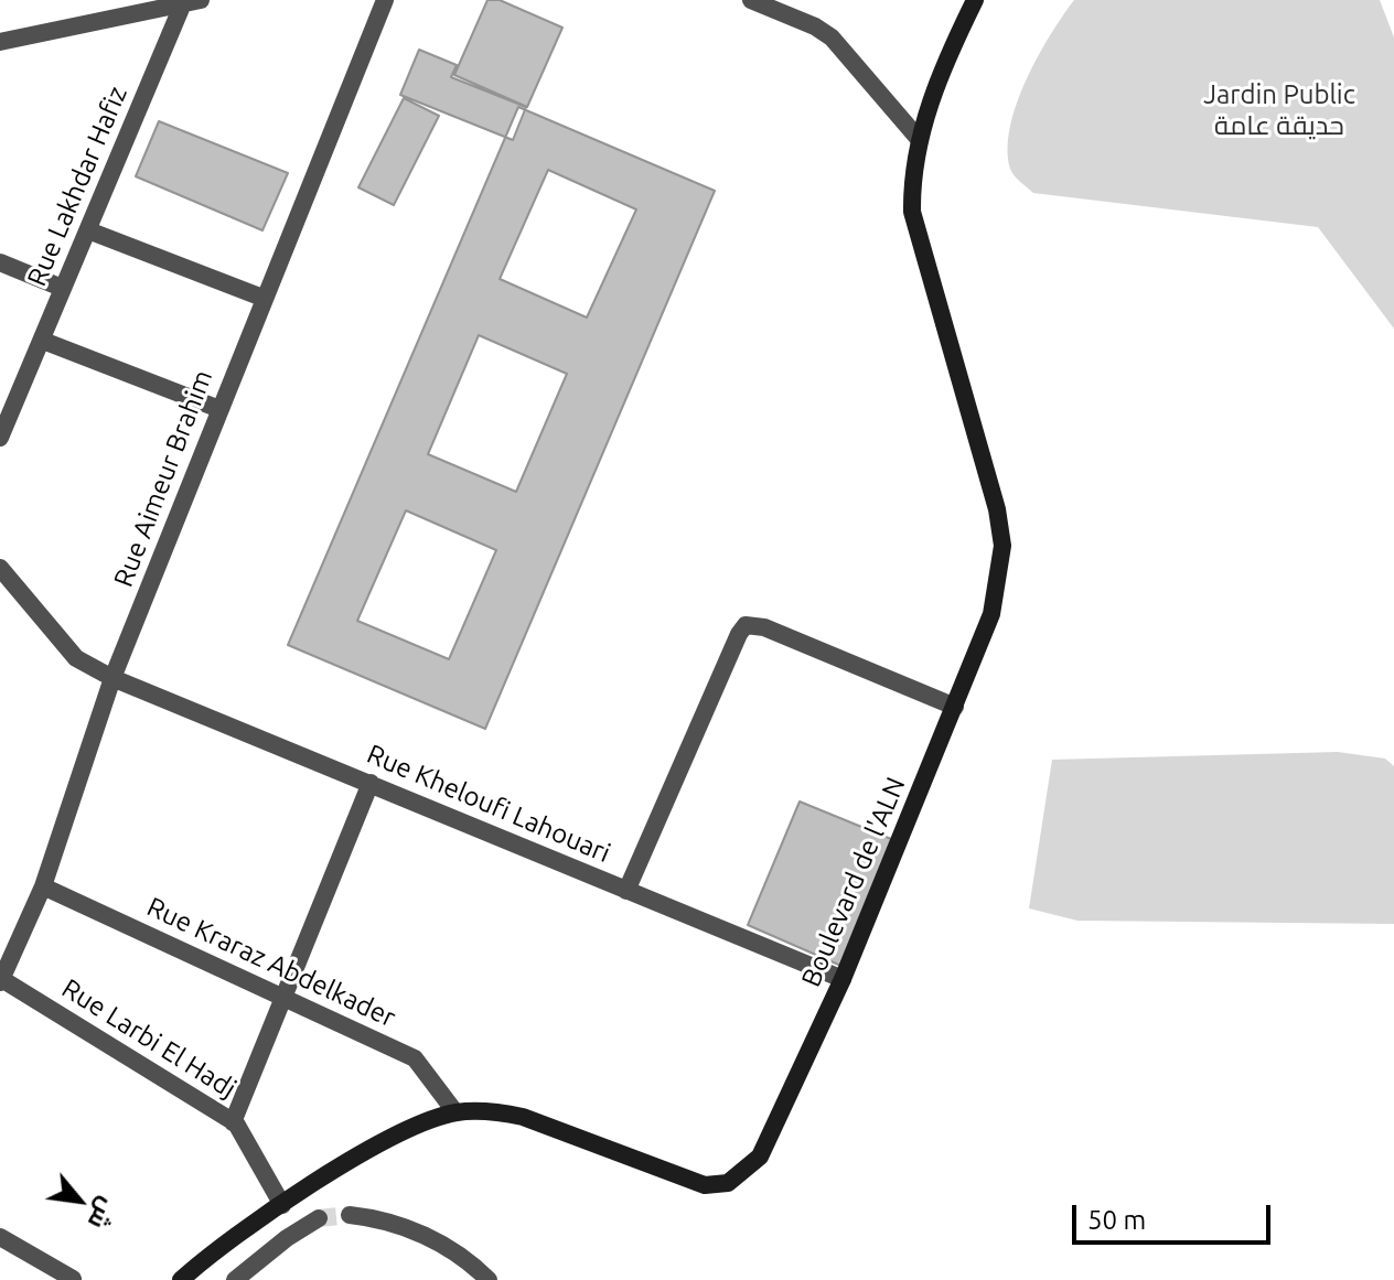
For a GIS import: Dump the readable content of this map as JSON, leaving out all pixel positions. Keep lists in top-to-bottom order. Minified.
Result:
{"streets":{"main road":["Boulevard de l'ALN"],"street":["Rue Lakhdar Hafiz","Rue Aimeur Brahim","Rue Kheloufi Lahouari","Rue Kraraz Abdelkader","Rue Larbi El Hadj"]},"crossings":[["Rue Aimeur Brahim","Rue Kheloufi Lahouari"],["Rue Aimeur Brahim","Rue Kraraz Abdelkader"],["Rue Aimeur Brahim","Rue Larbi El Hadj"],["Rue Kheloufi Lahouari","Boulevard de l'ALN"],["Boulevard de l'ALN","Rue Kraraz Abdelkader"],["Boulevard de l'ALN","Rue Larbi El Hadj"]],"parks":["Jardin Public حديقة عامة"],"scale_bar":"50 m","north":"bottom right"}
